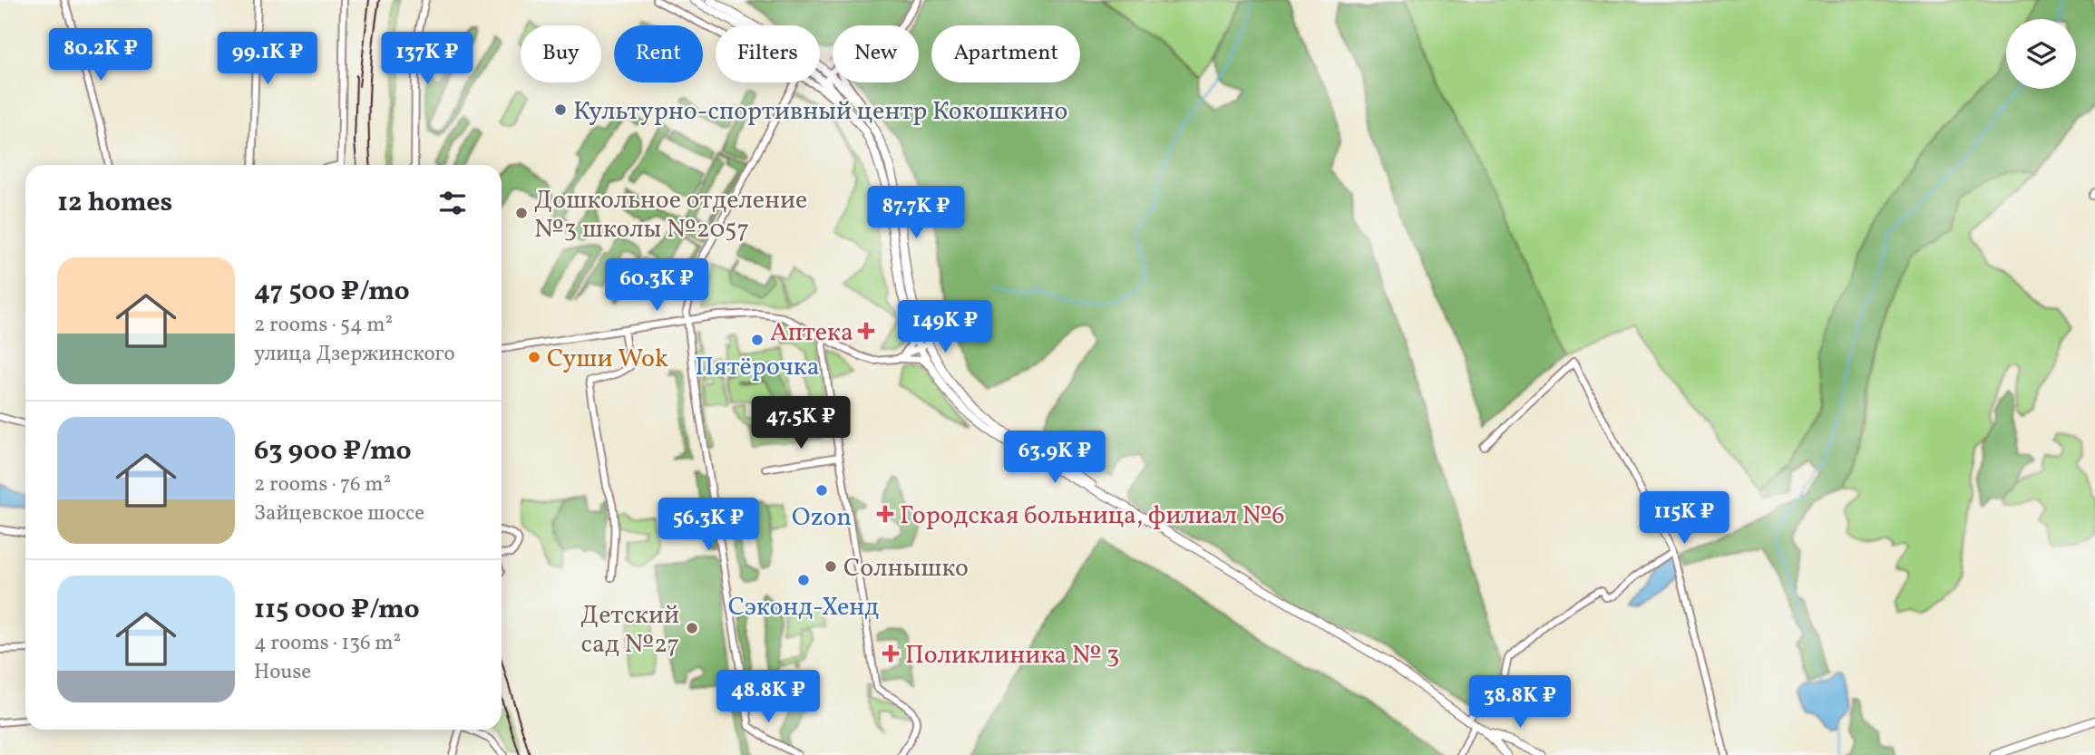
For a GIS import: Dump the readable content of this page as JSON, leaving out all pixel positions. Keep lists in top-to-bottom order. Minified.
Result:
{"places":{"other":["Культурно-спортивный центр Кокошкино","Дошкольное отделение №3 школы №2057","Пятёрочка","Суши Wok","Ozon","Солнышко","Сэконд-Хенд","Детский сад №27"],"health":["Аптека","Городская больница, филиал №6","Поликлиника № 3"]},"page":{"chip":["Buy","Rent","Filters","New","Apartment"],"price":["80.2K ₽","99.1K ₽","137K ₽","87.7K ₽","60.3K ₽","149K ₽","47.5K ₽","63.9K ₽","115K ₽","56.3K ₽","48.8K ₽","38.8K ₽"],"heading":"12 homes","list":[{"name":"47 500 ₽/mo","note":"2 rooms · 54 m² · улица Дзержинского"},{"name":"63 900 ₽/mo","note":"2 rooms · 76 m² · Зайцевское шоссе"},{"name":"115 000 ₽/mo","note":"4 rooms · 136 m² · House"}]}}
